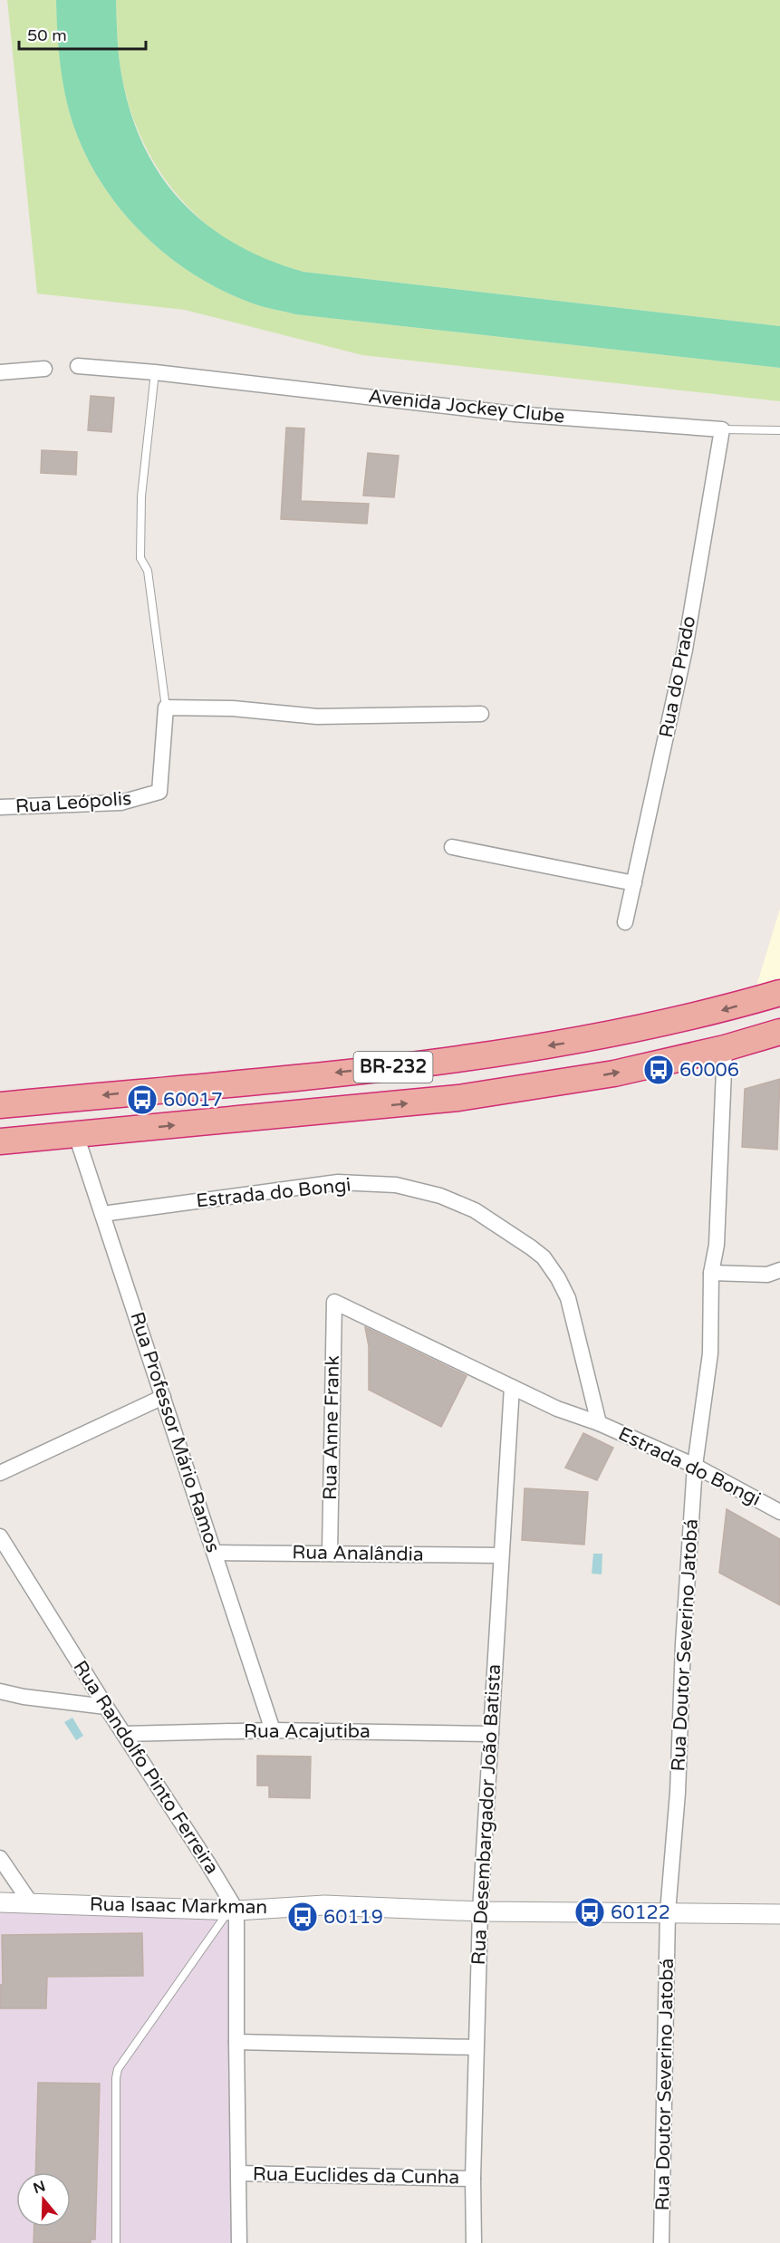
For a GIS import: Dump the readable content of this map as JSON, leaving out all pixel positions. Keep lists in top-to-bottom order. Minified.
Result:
{"streets":{"highway":["BR-232"],"street":["Avenida Jockey Clube","Rua do Prado","Rua Leópolis","Estrada do Bongi","Rua Anne Frank","Rua Professor Mário Ramos","Rua Analândia","Rua Doutor Severino Jatobá","Rua Acajutiba","Rua Randolfo Pinto Ferreira","Rua Desembargador João Batista","Rua Isaac Markman","Rua Euclides da Cunha"]},"crossings":[["Avenida Jockey Clube","Rua do Prado"],["BR-232","Rua Professor Mário Ramos"],["BR-232","Rua Doutor Severino Jatobá"],["Estrada do Bongi","Rua Anne Frank"],["Estrada do Bongi","Rua Professor Mário Ramos"],["Estrada do Bongi","Rua Doutor Severino Jatobá"],["Estrada do Bongi","Rua Desembargador João Batista"],["Rua Anne Frank","Rua Analândia"],["Rua Professor Mário Ramos","Rua Analândia"],["Rua Professor Mário Ramos","Rua Acajutiba"],["Rua Analândia","Rua Desembargador João Batista"],["Rua Doutor Severino Jatobá","Rua Isaac Markman"],["Rua Acajutiba","Rua Randolfo Pinto Ferreira"],["Rua Acajutiba","Rua Desembargador João Batista"],["Rua Randolfo Pinto Ferreira","Rua Isaac Markman"],["Rua Randolfo Pinto Ferreira","Rua Euclides da Cunha"],["Rua Desembargador João Batista","Rua Isaac Markman"],["Rua Desembargador João Batista","Rua Euclides da Cunha"]],"places":{"bus stop":["60006","60017","60122","60119"]},"scale_bar":"50 m","north":"top"}
